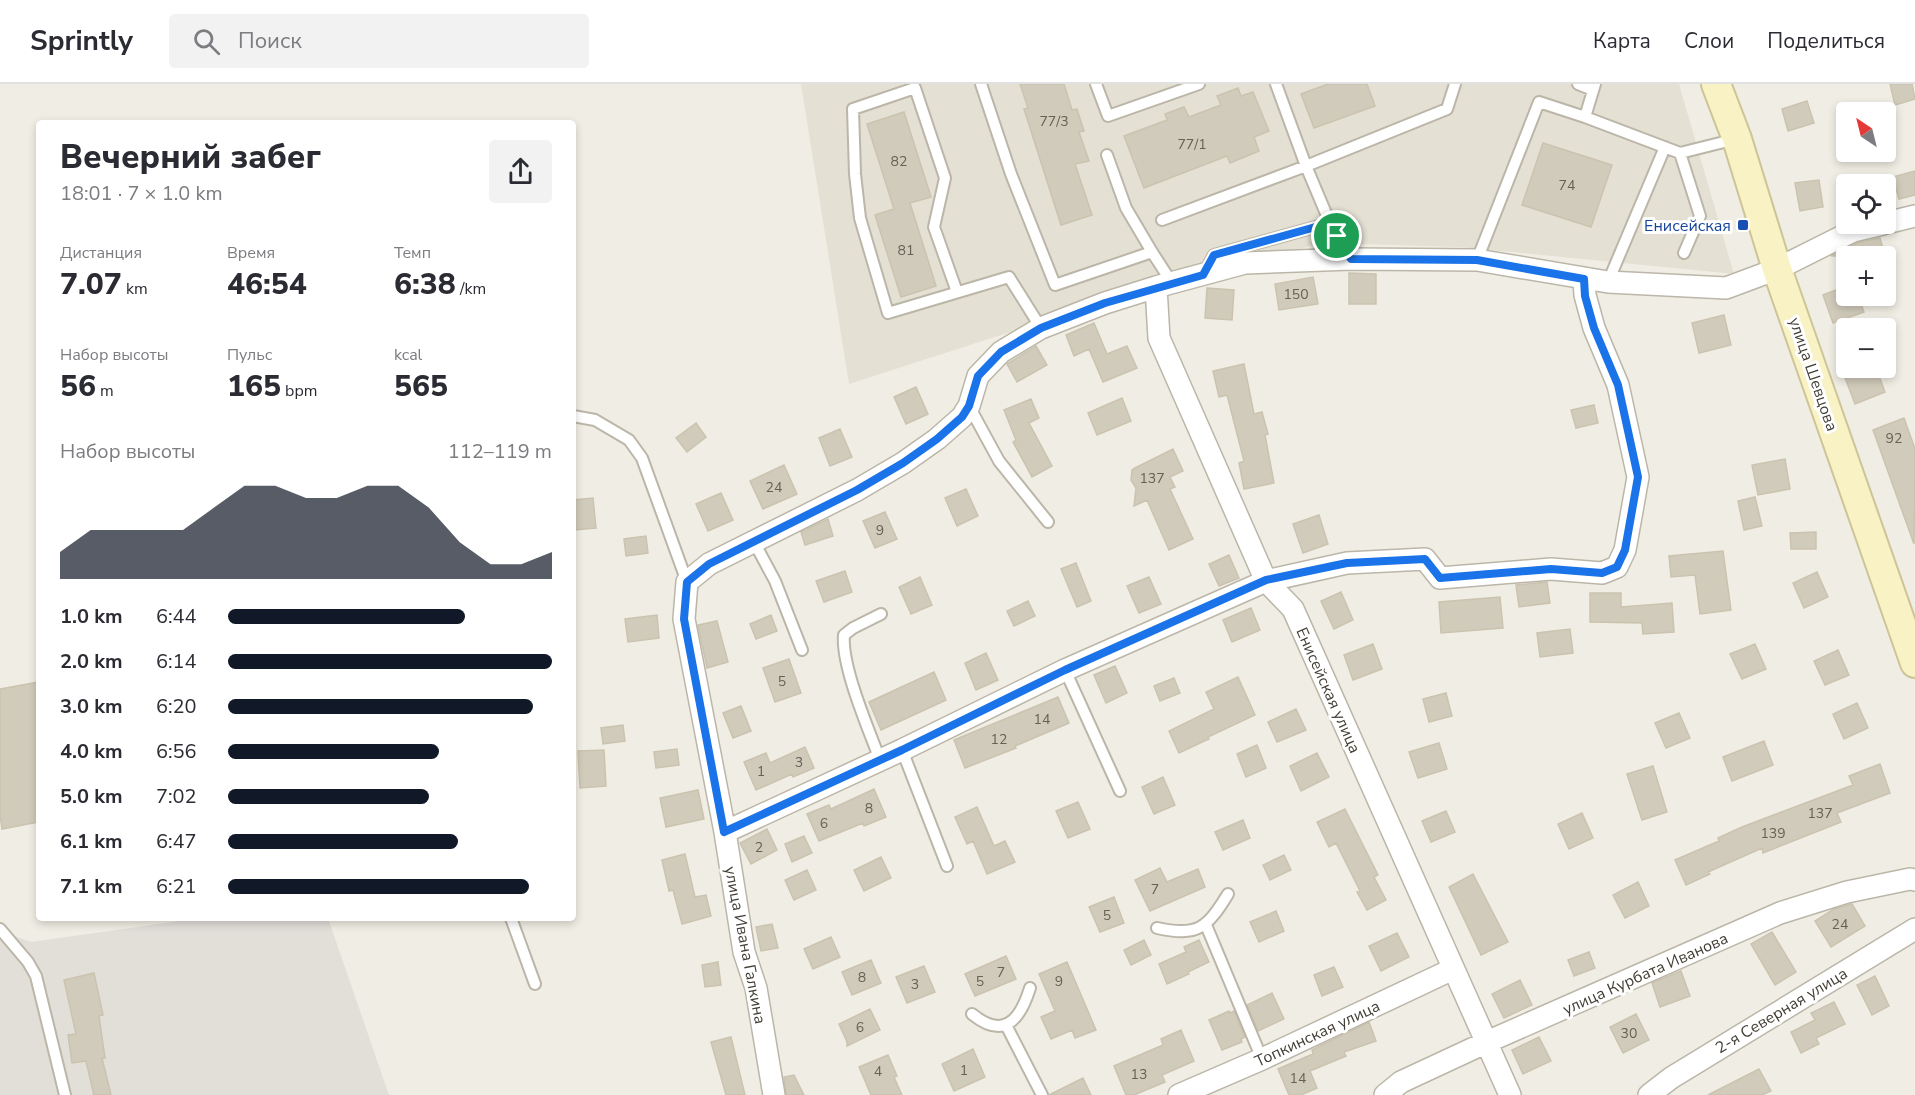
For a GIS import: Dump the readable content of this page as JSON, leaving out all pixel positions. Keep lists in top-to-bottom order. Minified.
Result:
{"streets":{"main road":["улица Шевцова"],"street":["Енисейская улица","улица Ивана Галкина","улица Курбата Иванова","2-я Северная улица","Топкинская улица"]},"crossings":[["Енисейская улица","улица Курбата Иванова"],["Енисейская улица","Топкинская улица"]],"places":{"transit":["Енисейская"]},"house_numbers":["77/3","77/1","82","74","81","150","92","137","24","9","5","14","12","3","1","8","137","6","139","2","7","5","24","7","8","5","9","3","6","30","1","4","13","14"],"north":"top left","page":{"header":"Sprintly","search":"Поиск","nav":["Карта","Слои","Поделиться"],"map_buttons":["+","−"],"heading":["Вечерний забег","18:01 · 7 × 1.0 km"],"stats":[["Дистанция","7.07 km"],["Время","46:54"],["Темп","6:38 /km"],["Набор высоты","56 m"],["Пульс","165 bpm"],["kcal","565"]],"chart":["Набор высоты","112–119 m"],"list":[{"name":"1.0 km","note":"6:44"},{"name":"2.0 km","note":"6:14"},{"name":"3.0 km","note":"6:20"},{"name":"4.0 km","note":"6:56"},{"name":"5.0 km","note":"7:02"},{"name":"6.1 km","note":"6:47"},{"name":"7.1 km","note":"6:21"}]}}
